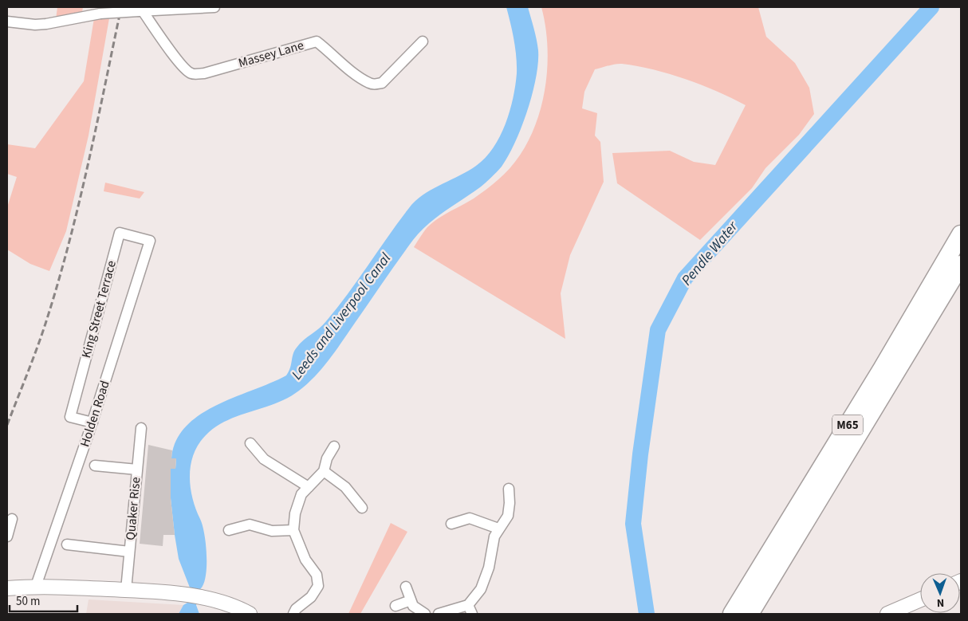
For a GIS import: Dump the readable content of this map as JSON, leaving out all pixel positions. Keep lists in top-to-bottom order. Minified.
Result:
{"streets":{"highway":["M65"],"street":["Massey Lane","King Street Terrace","Holden Road","Quaker Rise"]},"crossings":[["King Street Terrace","Holden Road"]],"water":["Pendle Water","Leeds and Liverpool Canal"],"scale_bar":"50 m","north":"bottom"}
